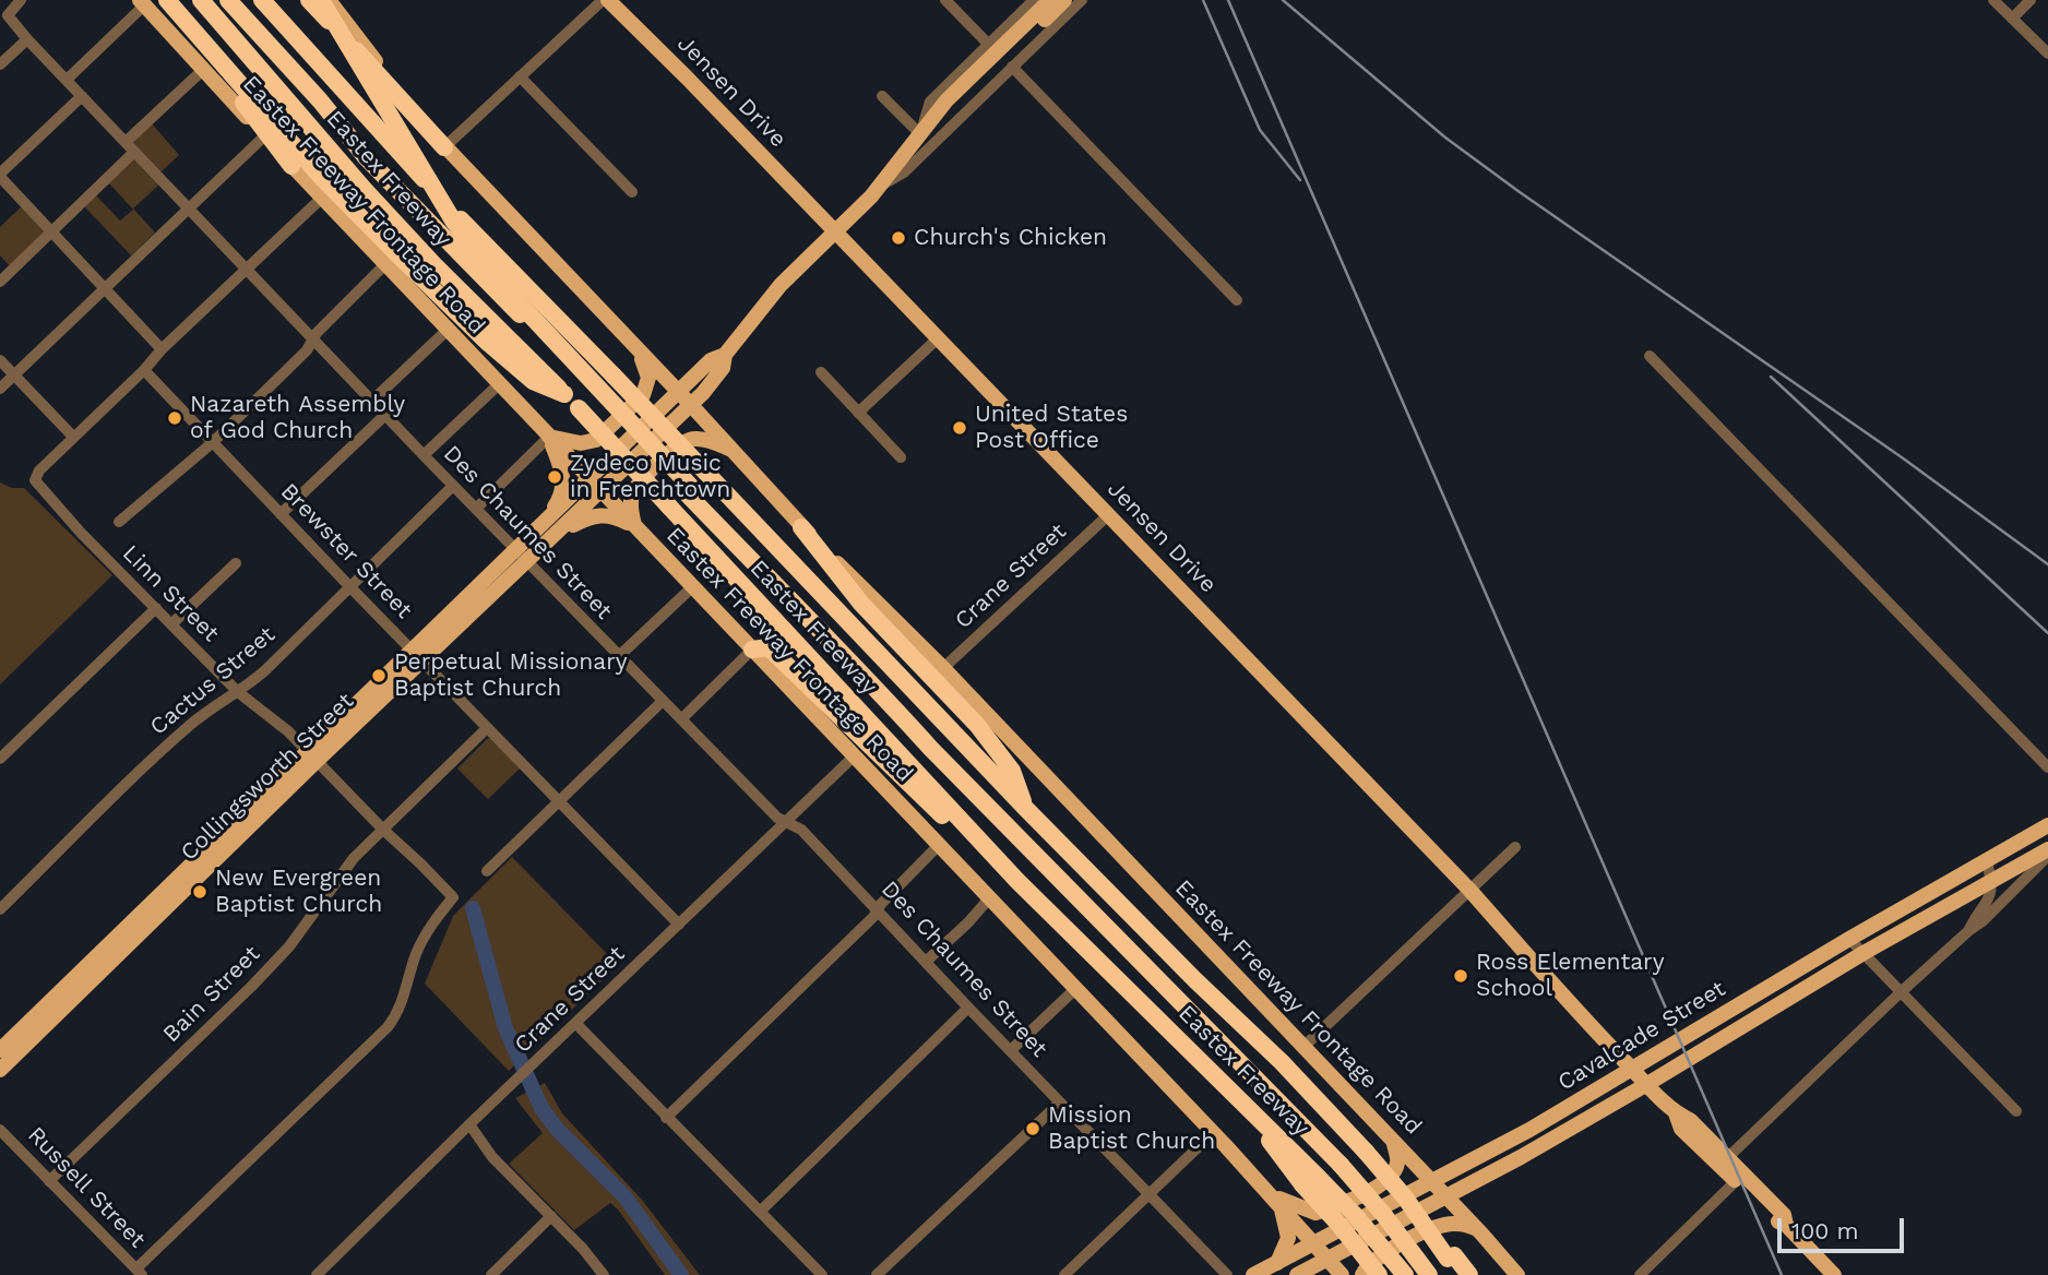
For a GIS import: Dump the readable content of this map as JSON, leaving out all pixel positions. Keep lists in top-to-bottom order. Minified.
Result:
{"streets":{"highway":["Eastex Freeway"],"main road":["Jensen Drive","Eastex Freeway Frontage Road","Collingsworth Street","Cavalcade Street"],"street":["Des Chaumes Street","Brewster Street","Crane Street","Linn Street","Cactus Street","Bain Street","Russell Street"]},"crossings":[["Jensen Drive","Crane Street"],["Jensen Drive","Collingsworth Street"],["Jensen Drive","Cavalcade Street"],["Eastex Freeway Frontage Road","Crane Street"],["Eastex Freeway Frontage Road","Collingsworth Street"],["Eastex Freeway Frontage Road","Cavalcade Street"],["Des Chaumes Street","Crane Street"],["Des Chaumes Street","Cactus Street"],["Des Chaumes Street","Collingsworth Street"],["Brewster Street","Crane Street"],["Brewster Street","Cactus Street"],["Brewster Street","Collingsworth Street"],["Brewster Street","Bain Street"],["Linn Street","Cactus Street"],["Linn Street","Collingsworth Street"],["Linn Street","Bain Street"],["Linn Street","Russell Street"],["Bain Street","Russell Street"]],"places":["Church's Chicken","Nazareth Assembly of God Church","United States Post Office","Zydeco Music in Frenchtown","Perpetual Missionary Baptist Church","New Evergreen Baptist Church","Ross Elementary School","Mission Baptist Church"],"scale_bar":"100 m"}
